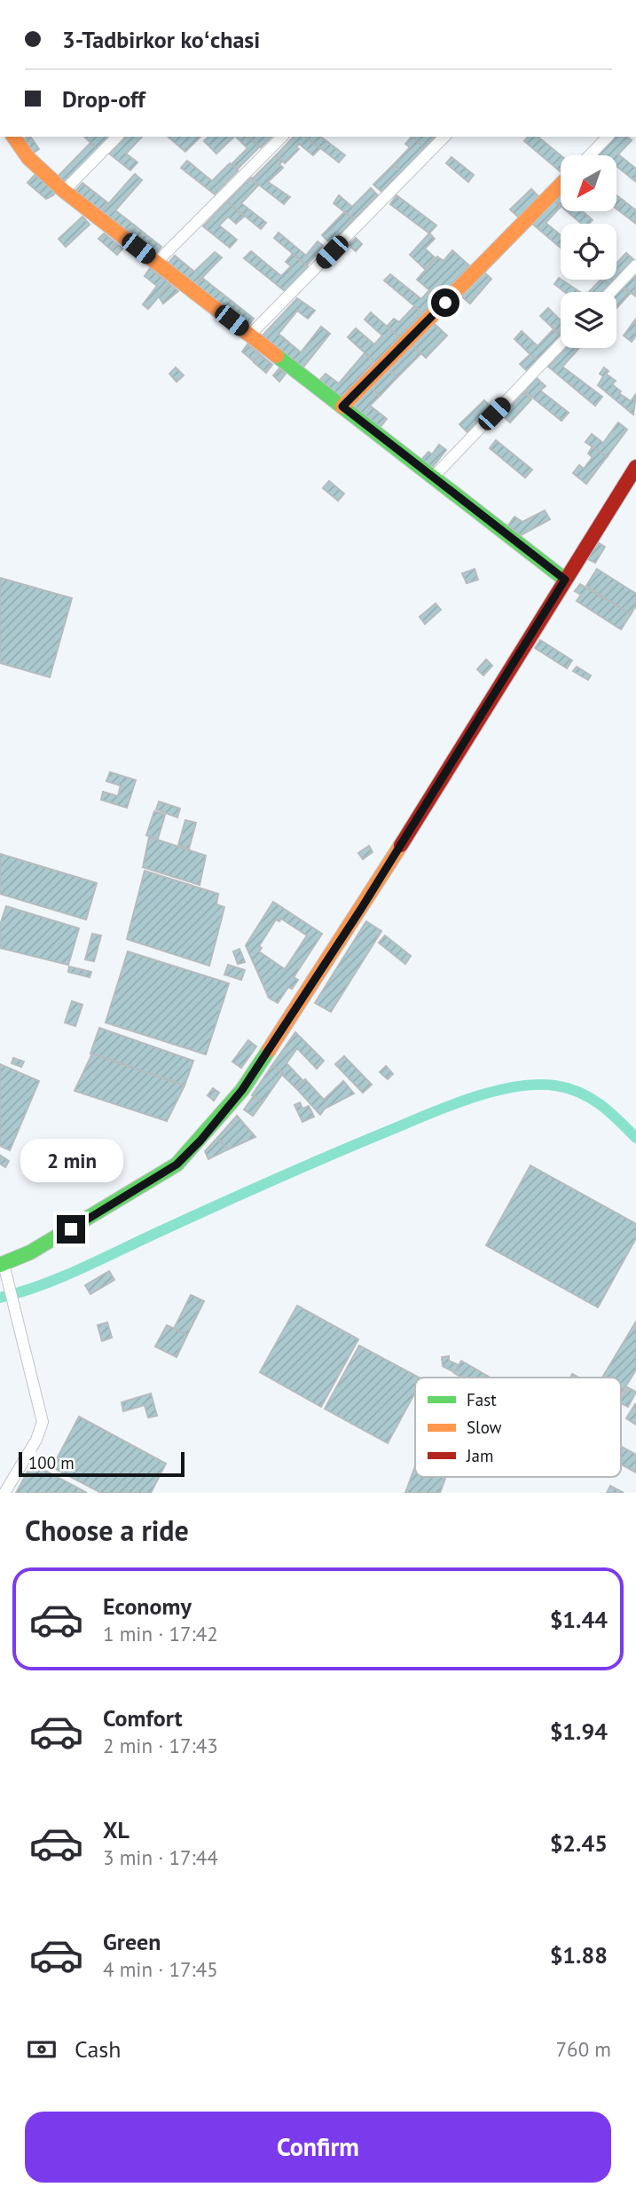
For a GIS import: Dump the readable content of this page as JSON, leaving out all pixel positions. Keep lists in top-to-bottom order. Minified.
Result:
{"legend":["Fast","Slow","Jam"],"scale_bar":"100 m","north":"bottom left","page":{"banner":["3-Tadbirkor koʻchasi","Drop-off"],"bubble":"2 min","scale":"100 m","heading":"Choose a ride","list":[{"name":"Economy","note":"1 min · 17:42","value":"$1.44"},{"name":"Comfort","note":"2 min · 17:43","value":"$1.94"},{"name":"XL","note":"3 min · 17:44","value":"$2.45"},{"name":"Green","note":"4 min · 17:45","value":"$1.88"}],"pay":["Cash","760 m"],"buttons":"Confirm"}}
